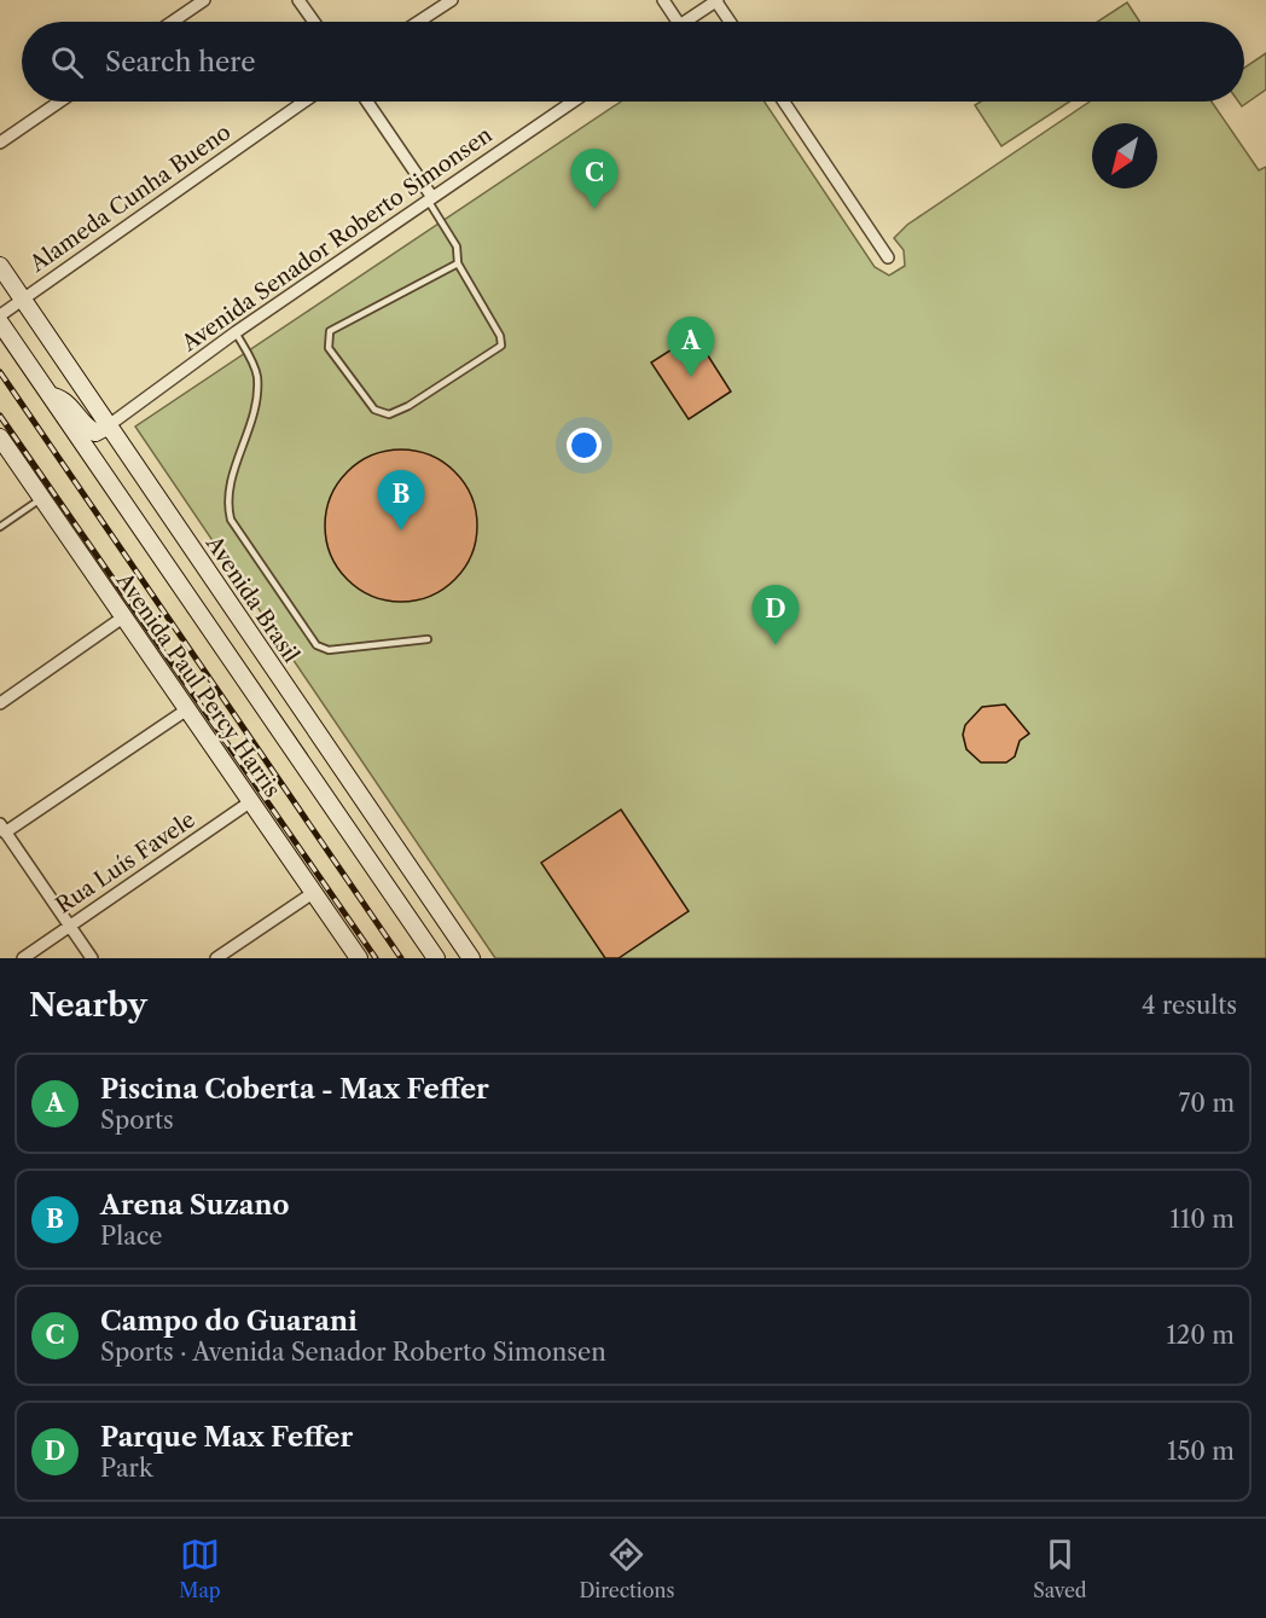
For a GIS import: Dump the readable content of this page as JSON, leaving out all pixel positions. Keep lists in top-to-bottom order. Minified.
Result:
{"streets":{"main road":["Avenida Brasil","Avenida Paul Percy Harris"],"street":["Alameda Cunha Bueno","Avenida Senador Roberto Simonsen","Rua Luís Favele"]},"crossings":[["Alameda Cunha Bueno","Avenida Brasil"],["Avenida Senador Roberto Simonsen","Avenida Brasil"],["Avenida Paul Percy Harris","Rua Luís Favele"]],"north":"bottom left","page":{"search":"Search here","pins":["C","A","B","D"],"heading":["Nearby","4 results"],"list":[{"mark":"A","name":"Piscina Coberta - Max Feffer","note":"Sports","value":"70 m"},{"mark":"B","name":"Arena Suzano","note":"Place","value":"110 m"},{"mark":"C","name":"Campo do Guarani","note":"Sports · Avenida Senador Roberto Simonsen","value":"120 m"},{"mark":"D","name":"Parque Max Feffer","note":"Park","value":"150 m"}],"nav":["Map","Directions","Saved"]}}
